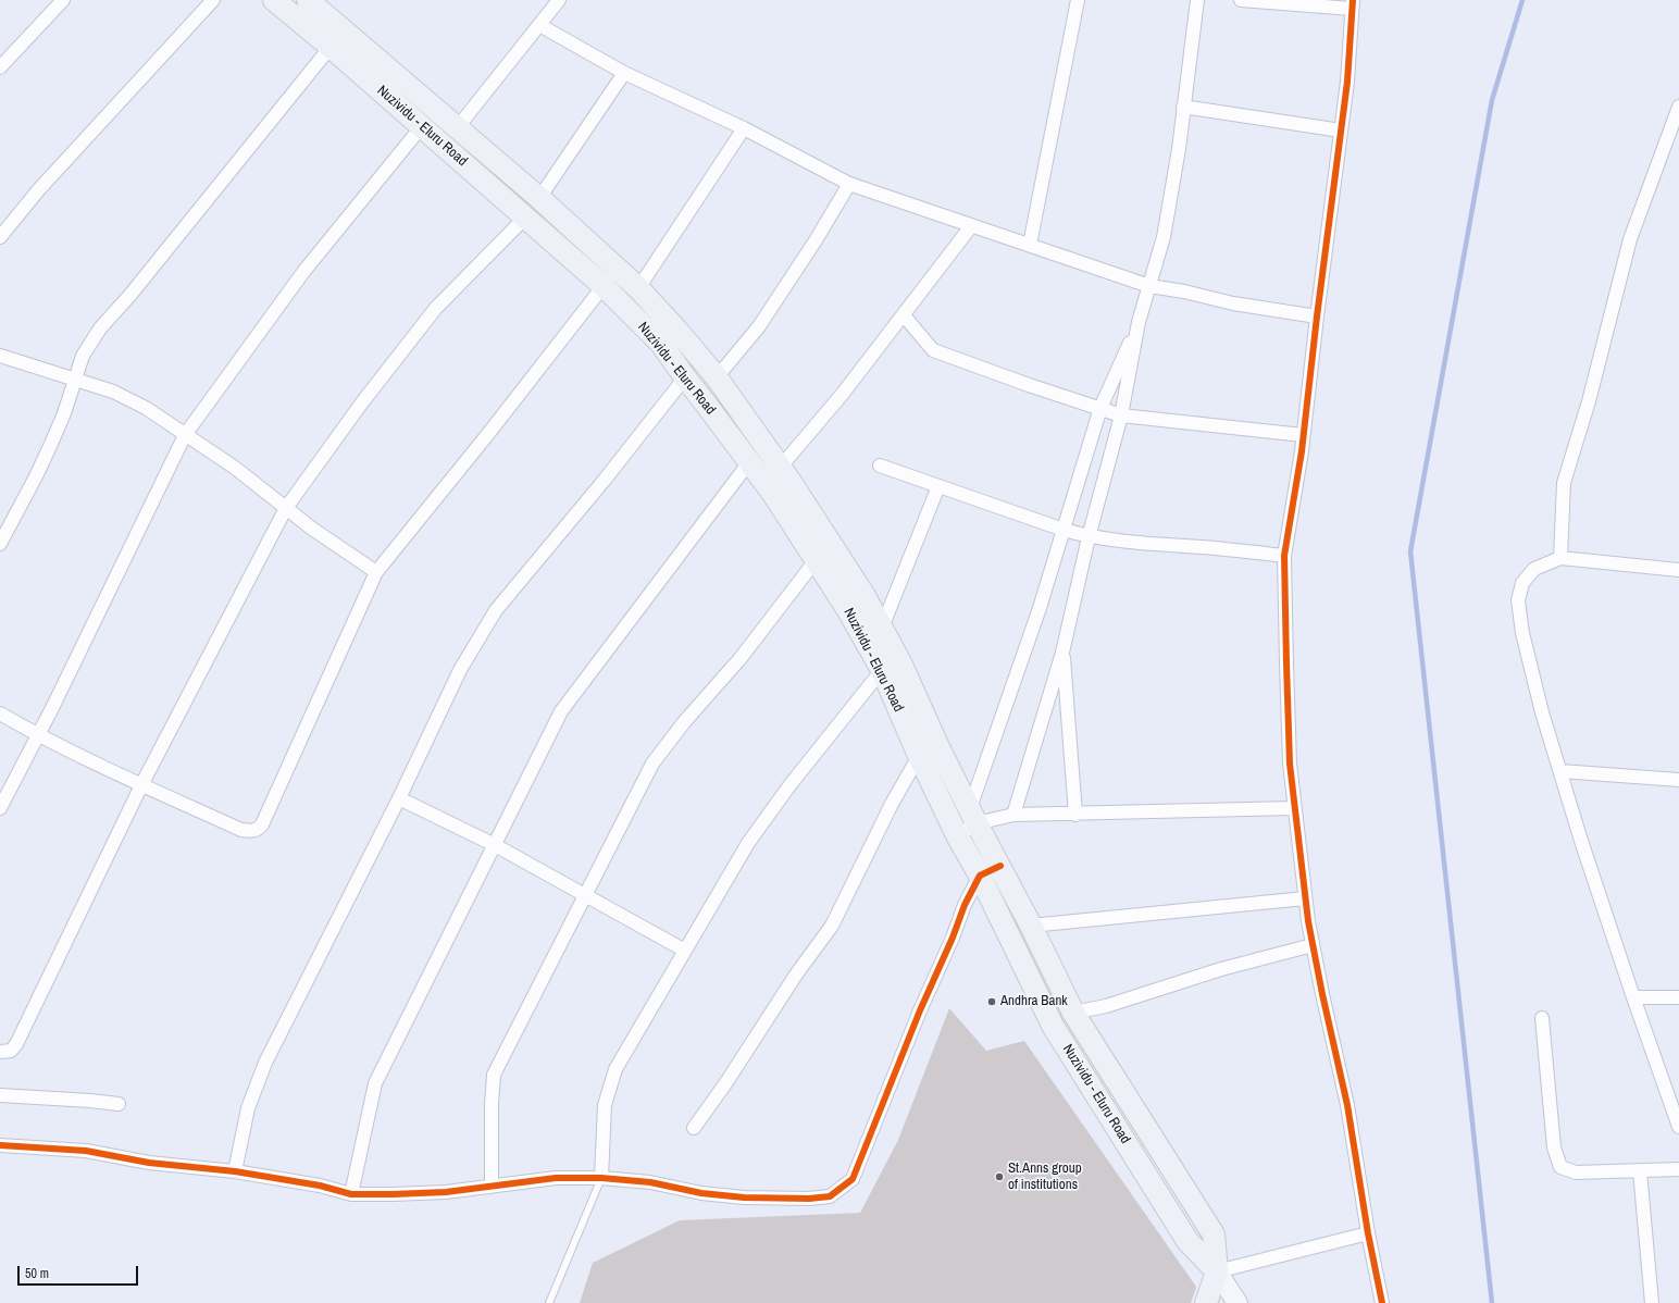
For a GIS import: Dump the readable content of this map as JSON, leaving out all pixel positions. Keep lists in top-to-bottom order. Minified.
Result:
{"streets":{"main road":["Nuzividu - Eluru Road"]},"places":["Andhra Bank","St.Anns group of institutions"],"scale_bar":"50 m"}
